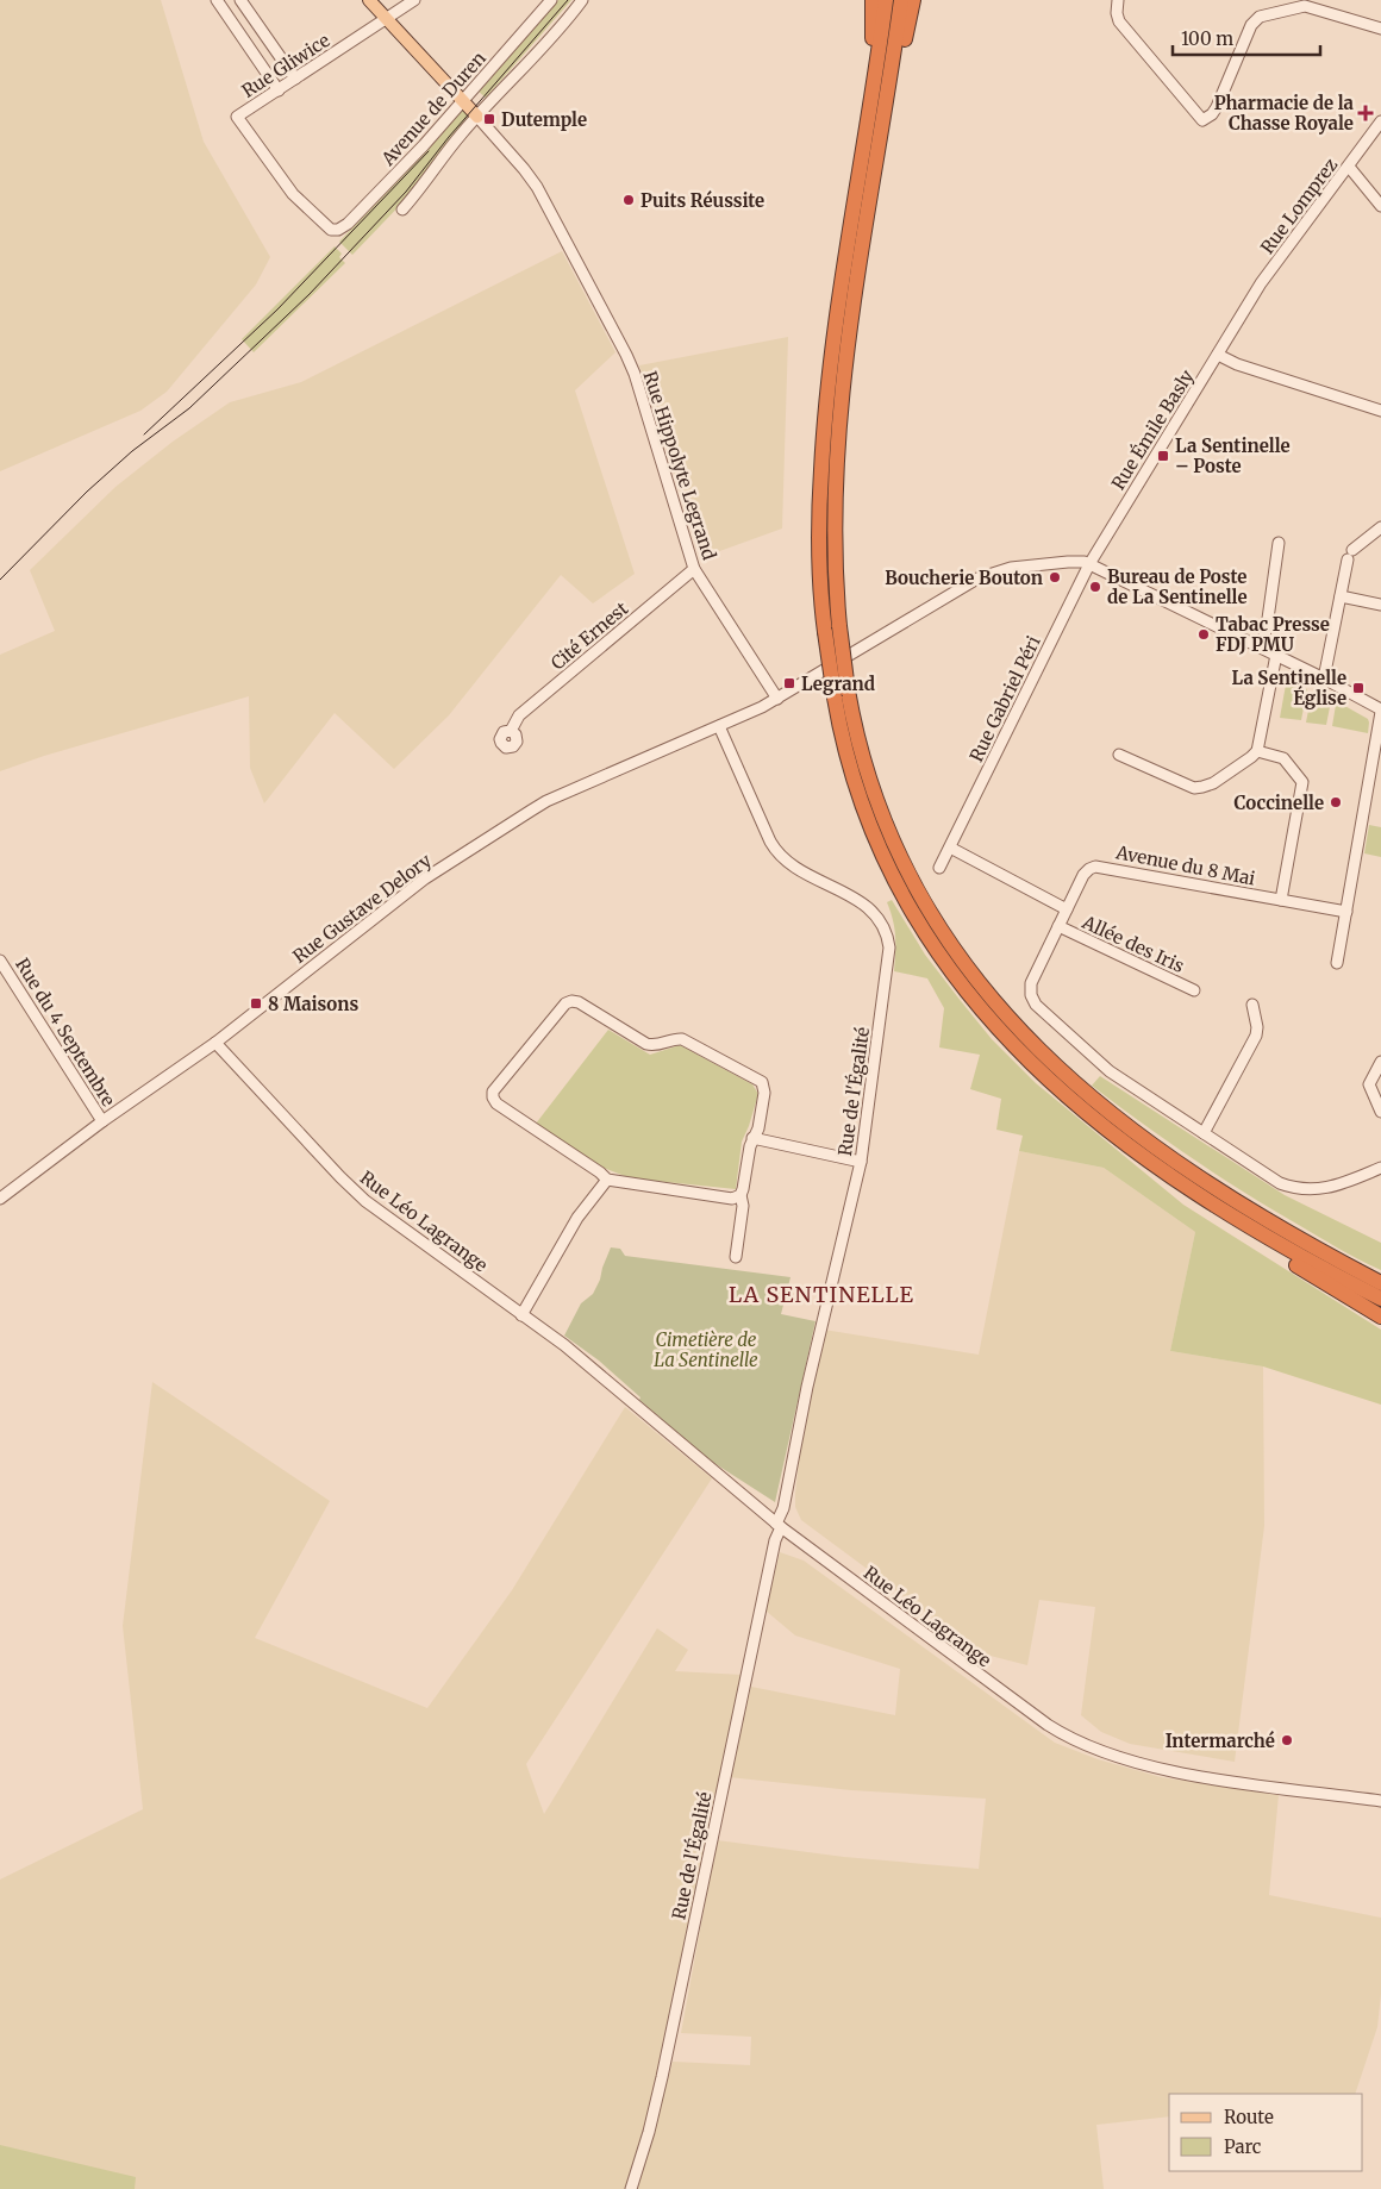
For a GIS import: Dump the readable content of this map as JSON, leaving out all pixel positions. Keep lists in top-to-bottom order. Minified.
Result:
{"streets":{"street":["Rue Gliwice","Avenue de Duren","Rue Lomprez","Rue Émile Basly","Rue Hippolyte Legrand","Cité Ernest","Rue Gabriel Péri","Avenue du 8 Mai","Rue Gustave Delory","Allée des Iris","Rue du 4 Septembre","Rue de l'Égalité","Rue Léo Lagrange"]},"crossings":[["Rue Gliwice","Avenue de Duren"],["Rue Lomprez","Rue Émile Basly"],["Rue Émile Basly","Rue Gabriel Péri"],["Rue Émile Basly","Rue Gustave Delory"],["Rue Hippolyte Legrand","Cité Ernest"],["Rue Hippolyte Legrand","Rue Gustave Delory"],["Rue Gabriel Péri","Rue Gustave Delory"],["Avenue du 8 Mai","Allée des Iris"],["Rue Gustave Delory","Rue du 4 Septembre"],["Rue Gustave Delory","Rue de l'Égalité"],["Rue Gustave Delory","Rue Léo Lagrange"],["Rue de l'Égalité","Rue Léo Lagrange"]],"districts":["LA SENTINELLE"],"parks":["Cimetière de La Sentinelle"],"places":{"health":["Pharmacie de la Chasse Royale"],"transit":["Dutemple","La Sentinelle – Poste","Legrand","La Sentinelle Église","8 Maisons"],"other":["Puits Réussite","Boucherie Bouton","Bureau de Poste de La Sentinelle","Tabac Presse FDJ PMU","Coccinelle","Intermarché"]},"legend":["Route","Parc"],"scale_bar":"100 m"}
